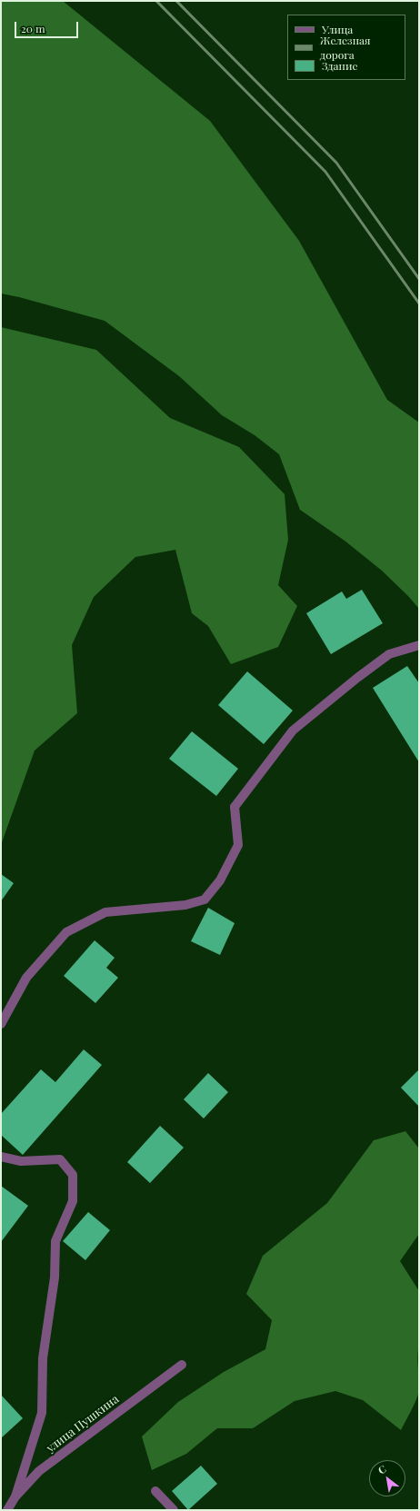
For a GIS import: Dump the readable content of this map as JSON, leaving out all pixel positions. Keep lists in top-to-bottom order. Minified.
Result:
{"streets":{"street":["улица Пушкина"]},"legend":["Улица","Железная дорога","Здание"],"scale_bar":"20 m","north":"top left"}
